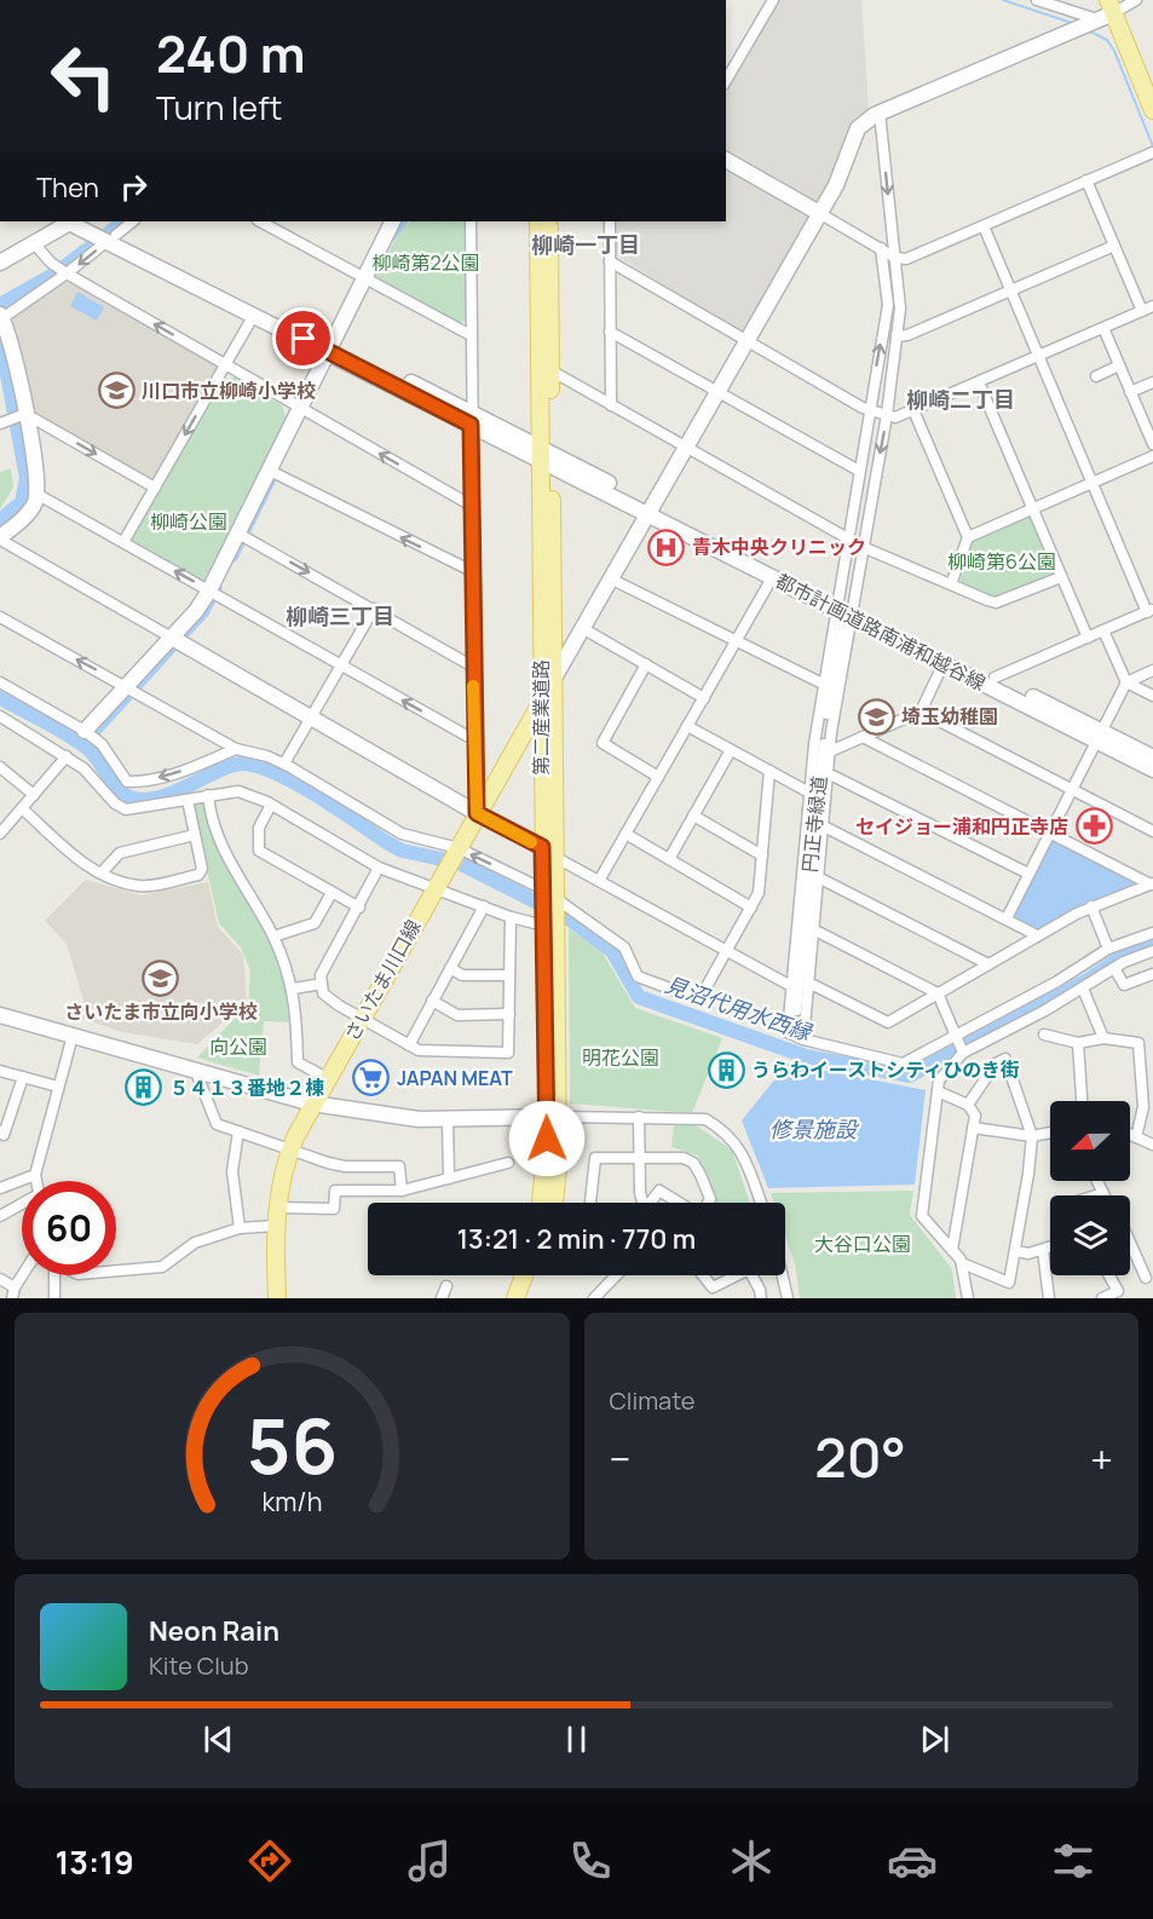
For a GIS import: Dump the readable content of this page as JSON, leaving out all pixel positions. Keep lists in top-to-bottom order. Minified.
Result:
{"streets":{"main road":["第二産業道路","さいたま川口線"],"street":["都市計画道路南浦和越谷線","円正寺緑道"]},"crossings":[["都市計画道路南浦和越谷線","第二産業道路"],["都市計画道路南浦和越谷線","円正寺緑道"],["第二産業道路","さいたま川口線"]],"districts":["柳崎一丁目","柳崎二丁目","柳崎三丁目"],"water":["見沼代用水西縁","修景施設"],"parks":["柳崎第2公園","柳崎公園","柳崎第6公園","向公園","明花公園","大谷口公園"],"places":{"school or university":["川口市立柳崎小学校","埼玉幼稚園","さいたま市立向小学校"],"hospital":["青木中央クリニック"],"pharmacy":["セイジョー浦和円正寺店"],"building":["うらわイーストシティひのき街","５４１３番地２棟"],"supermarket":["JAPAN MEAT"]},"north":"left","page":{"turn":["240 m","Turn left"],"then":"Then","limit":"60","trip":"13:21 · 2 min · 770 m","tile":"Climate","heat":["−","20°","+"],"song":["Neon Rain","Kite Club"],"tabs":"13:19","gauge":["56","km/h"]}}
